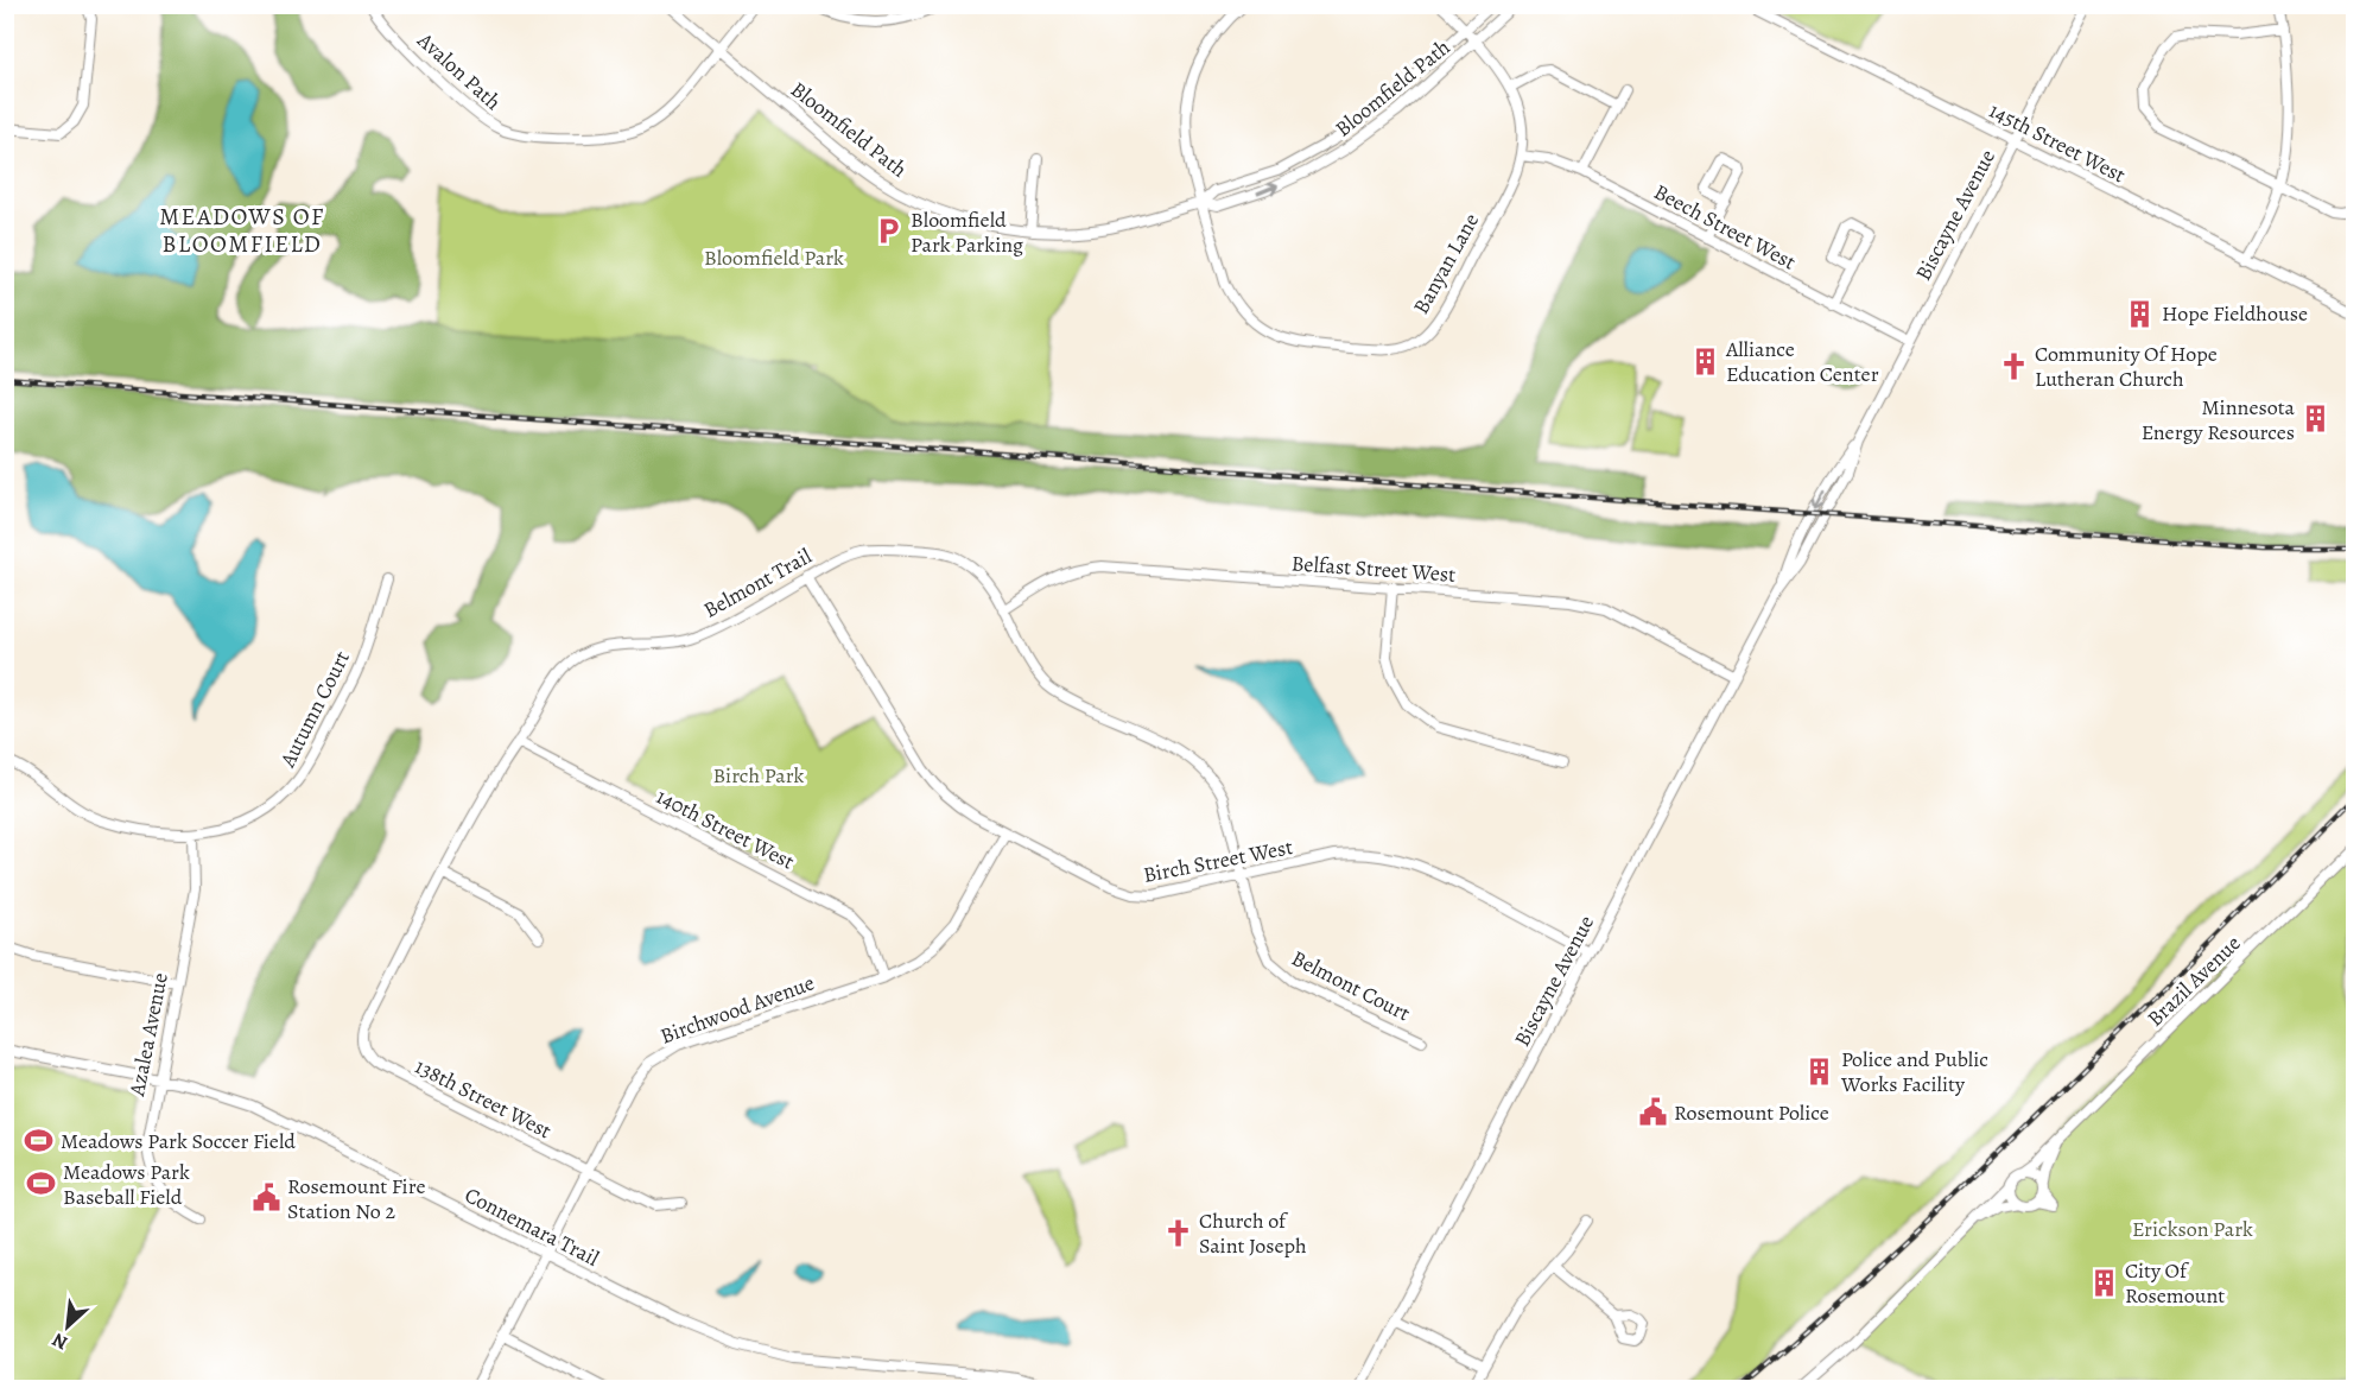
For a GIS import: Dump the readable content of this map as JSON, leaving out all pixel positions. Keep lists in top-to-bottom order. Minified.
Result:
{"streets":{"street":["Avalon Path","Bloomfield Path","145th Street West","Biscayne Avenue","Beech Street West","Banyan Lane","Belfast Street West","Belmont Trail","Autumn Court","140th Street West","Birch Street West","Brazil Avenue","Belmont Court","Birchwood Avenue","Azalea Avenue","138th Street West","Connemara Trail"]},"crossings":[["Avalon Path","Bloomfield Path"],["Bloomfield Path","Banyan Lane"],["145th Street West","Biscayne Avenue"],["Biscayne Avenue","Beech Street West"],["Biscayne Avenue","Belfast Street West"],["Biscayne Avenue","Birch Street West"],["Beech Street West","Banyan Lane"],["Belfast Street West","Belmont Trail"],["Belmont Trail","140th Street West"],["Belmont Trail","Birch Street West"],["Belmont Trail","Belmont Court"],["Belmont Trail","138th Street West"],["Autumn Court","Azalea Avenue"],["140th Street West","Birchwood Avenue"],["Birch Street West","Belmont Court"],["Birch Street West","Birchwood Avenue"],["Birchwood Avenue","138th Street West"],["Birchwood Avenue","Connemara Trail"],["Azalea Avenue","Connemara Trail"]],"districts":["MEADOWS OF BLOOMFIELD"],"parks":["Bloomfield Park","Birch Park","Erickson Park"],"places":{"parking":["Bloomfield Park Parking"],"building":["Hope Fieldhouse","Alliance Education Center","Minnesota Energy Resources","Police and Public Works Facility","City Of Rosemount"],"church":["Community Of Hope Lutheran Church","Church of Saint Joseph"],"public building":["Rosemount Police","Rosemount Fire Station No 2"],"sports":["Meadows Park Soccer Field","Meadows Park Baseball Field"]},"north":"bottom left"}
